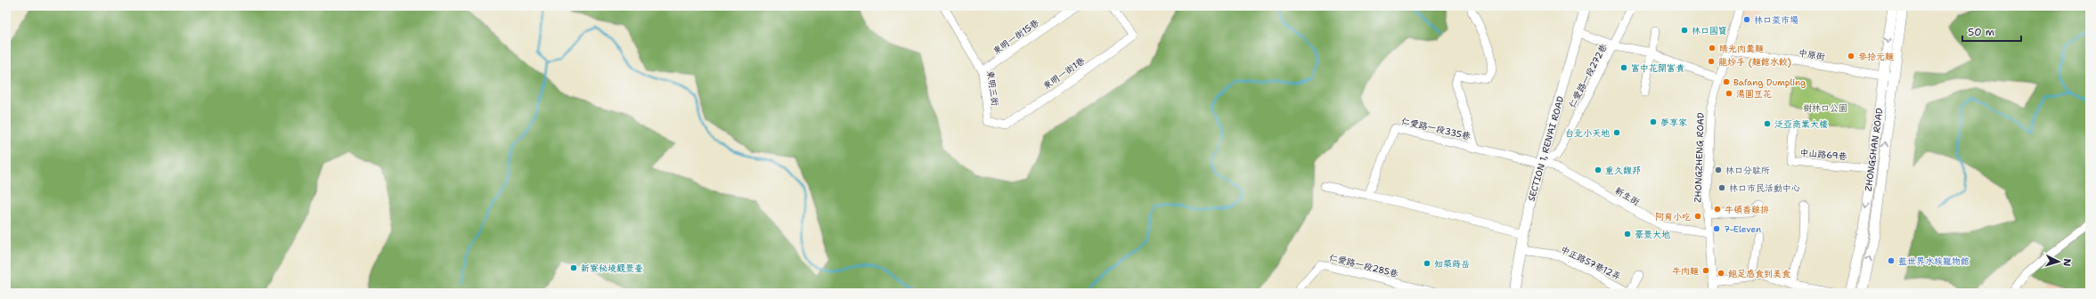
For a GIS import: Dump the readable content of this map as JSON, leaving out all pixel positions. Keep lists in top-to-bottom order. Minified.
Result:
{"streets":{"main road":["SECTION 1, REN'AI ROAD","ZHONGSHAN ROAD"],"street":["東明一街15巷","中原街","東明一街1巷","仁愛路一段272巷","東明三街","仁愛路一段335巷","中山路69巷","ZHONGZHENG ROAD","新生街","中正路57巷12弄","仁愛路一段285巷"]},"crossings":[["東明一街15巷","東明三街"],["中原街","ZHONGSHAN ROAD"],["中原街","ZHONGZHENG ROAD"],["東明一街1巷","東明三街"],["仁愛路一段272巷","仁愛路一段335巷"],["仁愛路一段272巷","SECTION 1, REN'AI ROAD"],["仁愛路一段272巷","新生街"],["仁愛路一段335巷","SECTION 1, REN'AI ROAD"],["仁愛路一段335巷","新生街"],["SECTION 1, REN'AI ROAD","新生街"],["SECTION 1, REN'AI ROAD","中正路57巷12弄"],["ZHONGSHAN ROAD","中山路69巷"],["ZHONGZHENG ROAD","新生街"]],"parks":["樹林口公園"],"places":["林口菜市場","林口國寶","晴光肉羹麵","參拾元麵","龍炒手 (麵館水餃)","富中花開富貴","Bafang Dumpling","湯圓豆花","夢享家","泛亞商業大樓","台北小天地","重久馥邦","林口分駐所","林口市民活動中心","牛頓香雞排","阿育小吃","7-Eleven","豪景大地","藍世界水族寵物館","知築蒔岳","新寮秘境觀景臺","牛肉麵","飽足感食到美食"],"scale_bar":"50 m","north":"right"}
